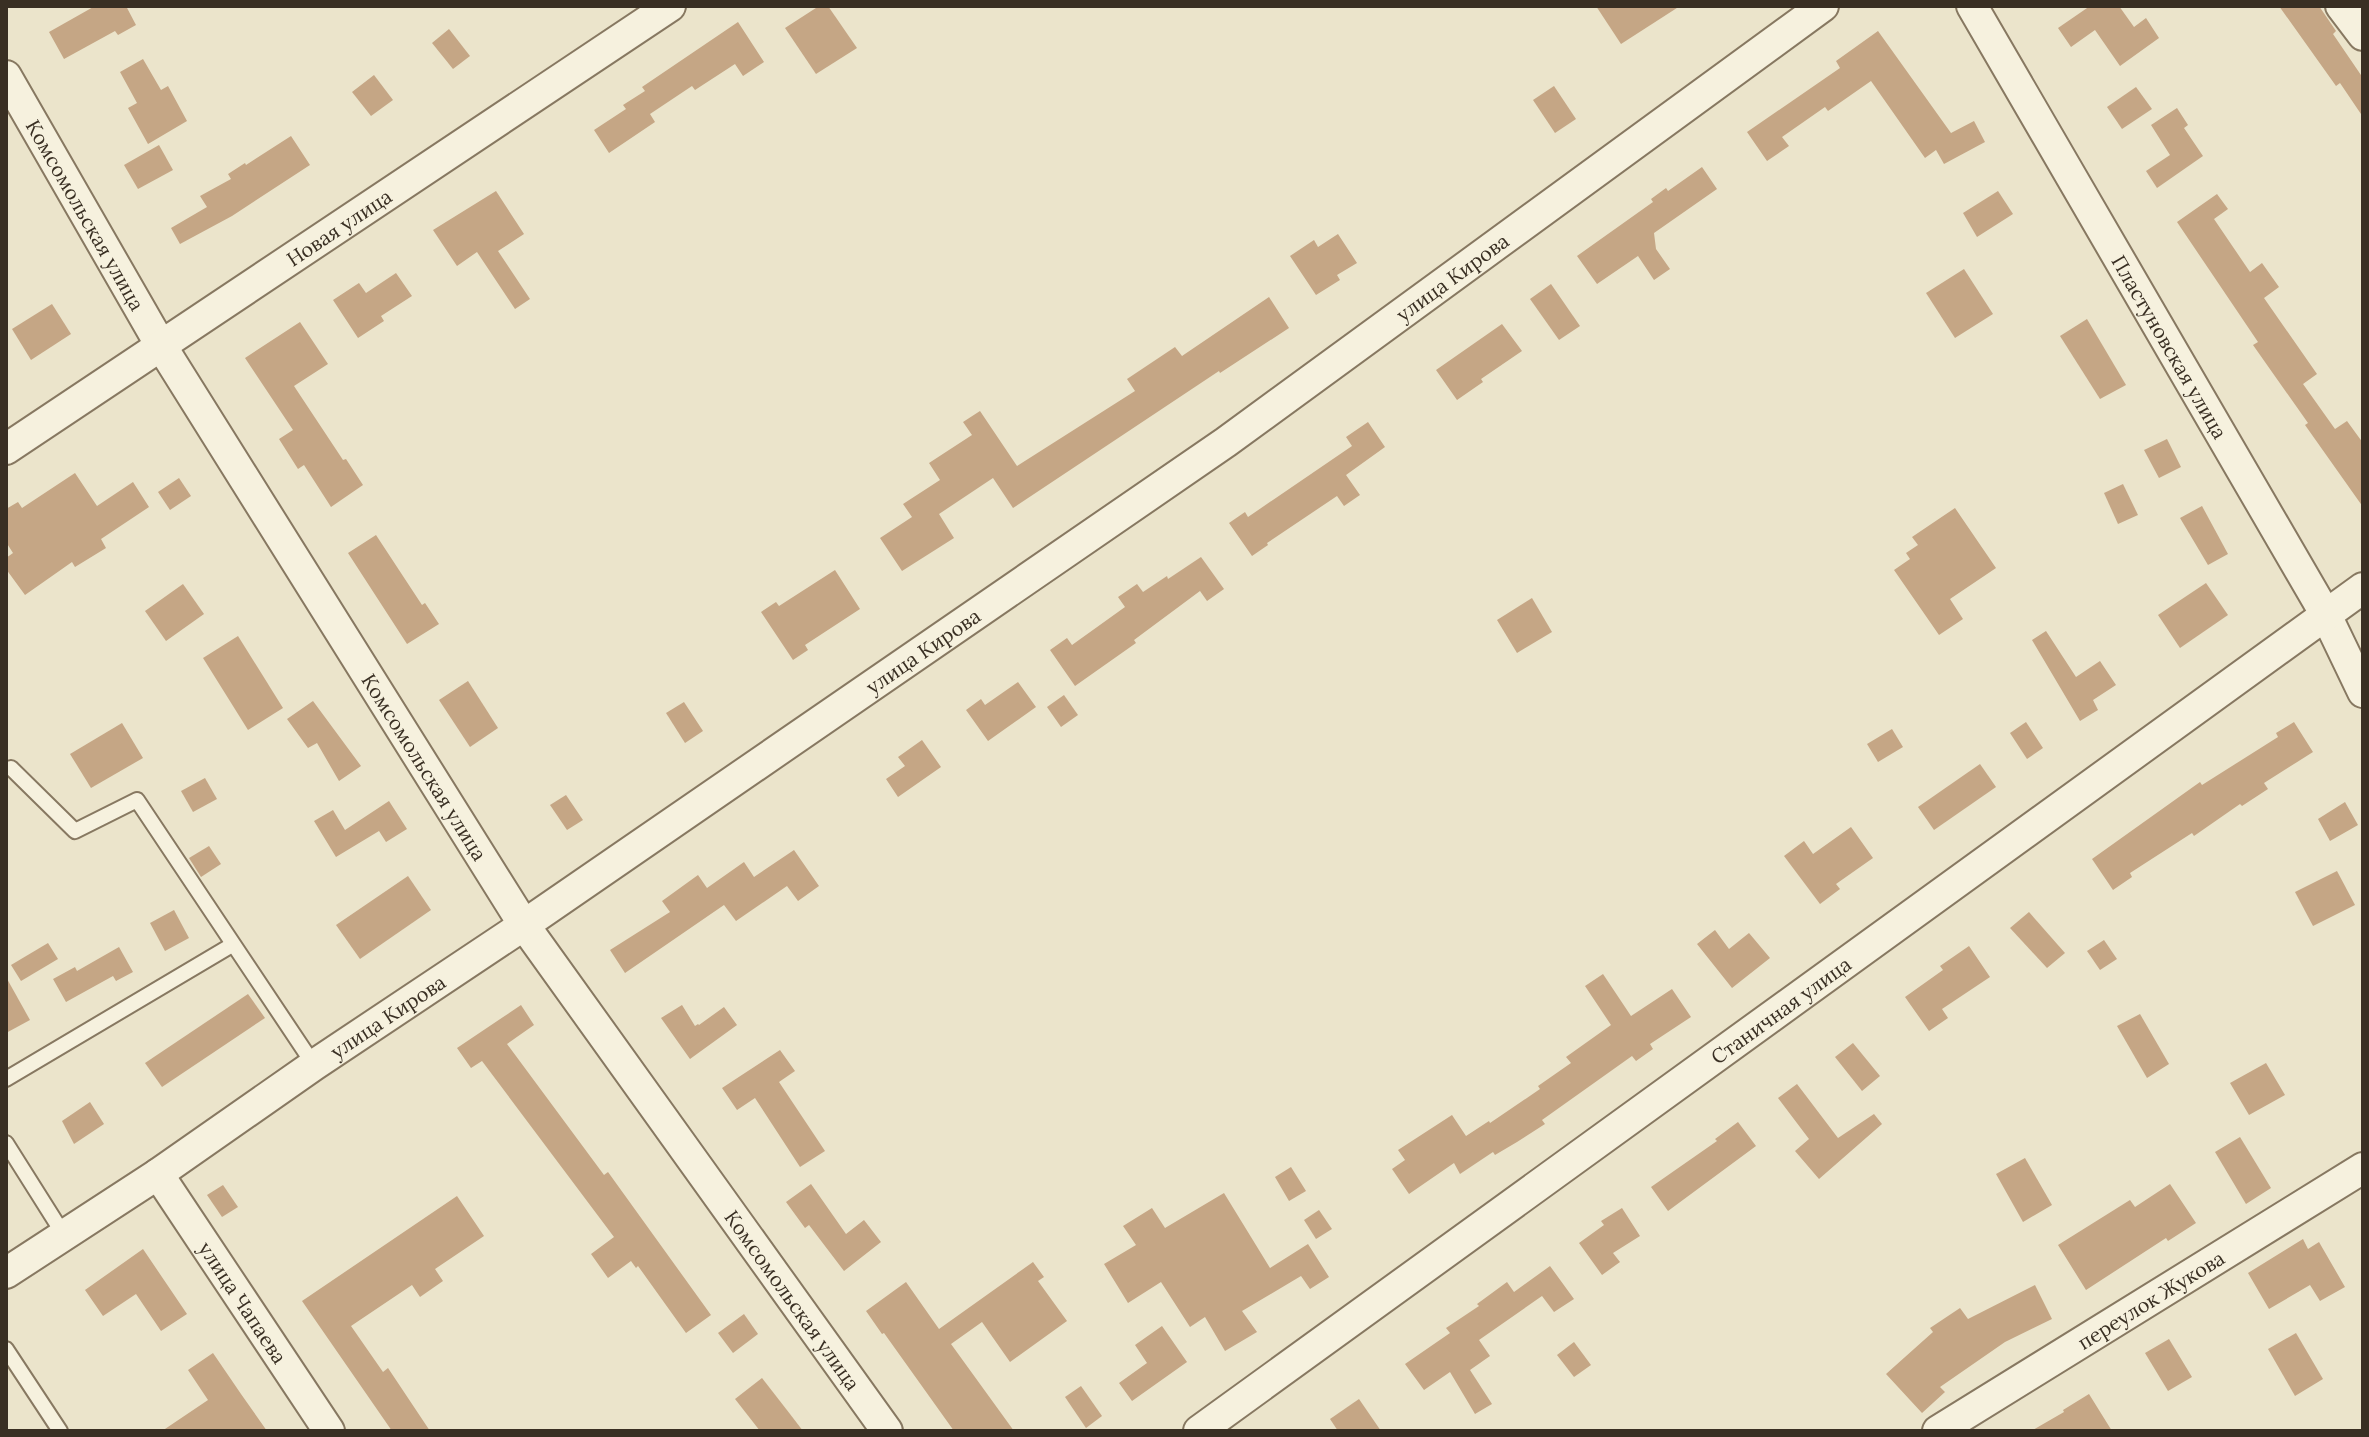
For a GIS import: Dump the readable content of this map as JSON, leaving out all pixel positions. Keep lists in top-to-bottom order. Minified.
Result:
{"streets":{"street":["Комсомольская улица","Новая улица","улица Кирова","Пластуновская улица","Станичная улица","переулок Жукова","улица Чапаева"]},"crossings":[["Комсомольская улица","Новая улица"],["Комсомольская улица","улица Кирова"],["улица Кирова","улица Чапаева"],["Пластуновская улица","Станичная улица"]]}
